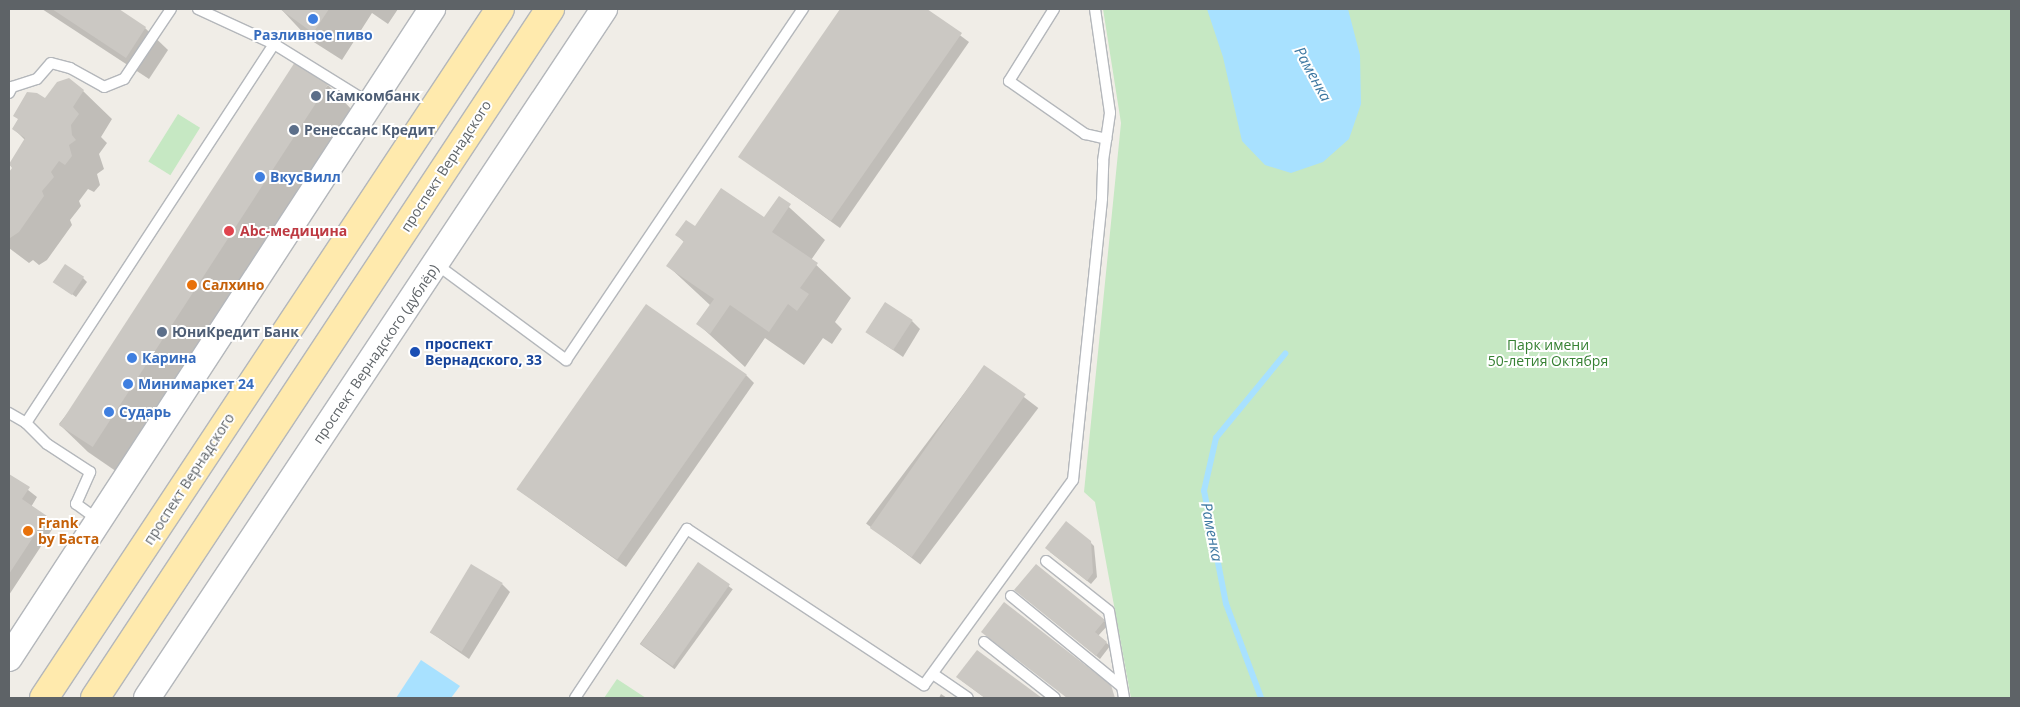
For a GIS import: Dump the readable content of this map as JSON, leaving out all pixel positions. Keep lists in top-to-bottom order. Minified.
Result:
{"streets":{"main road":["проспект Вернадского"],"street":["проспект Вернадского (дублёр)"]},"water":["Раменка"],"parks":["Парк имени 50-летия Октября"],"places":["Разливное пиво","Камкомбанк","Ренессанс Кредит","ВкусВилл","Abc-медицина","Салхино","ЮниКредит Банк","проспект Вернадского, 33","Карина","Минимаркет 24","Сударь","Frank by Баста"]}
